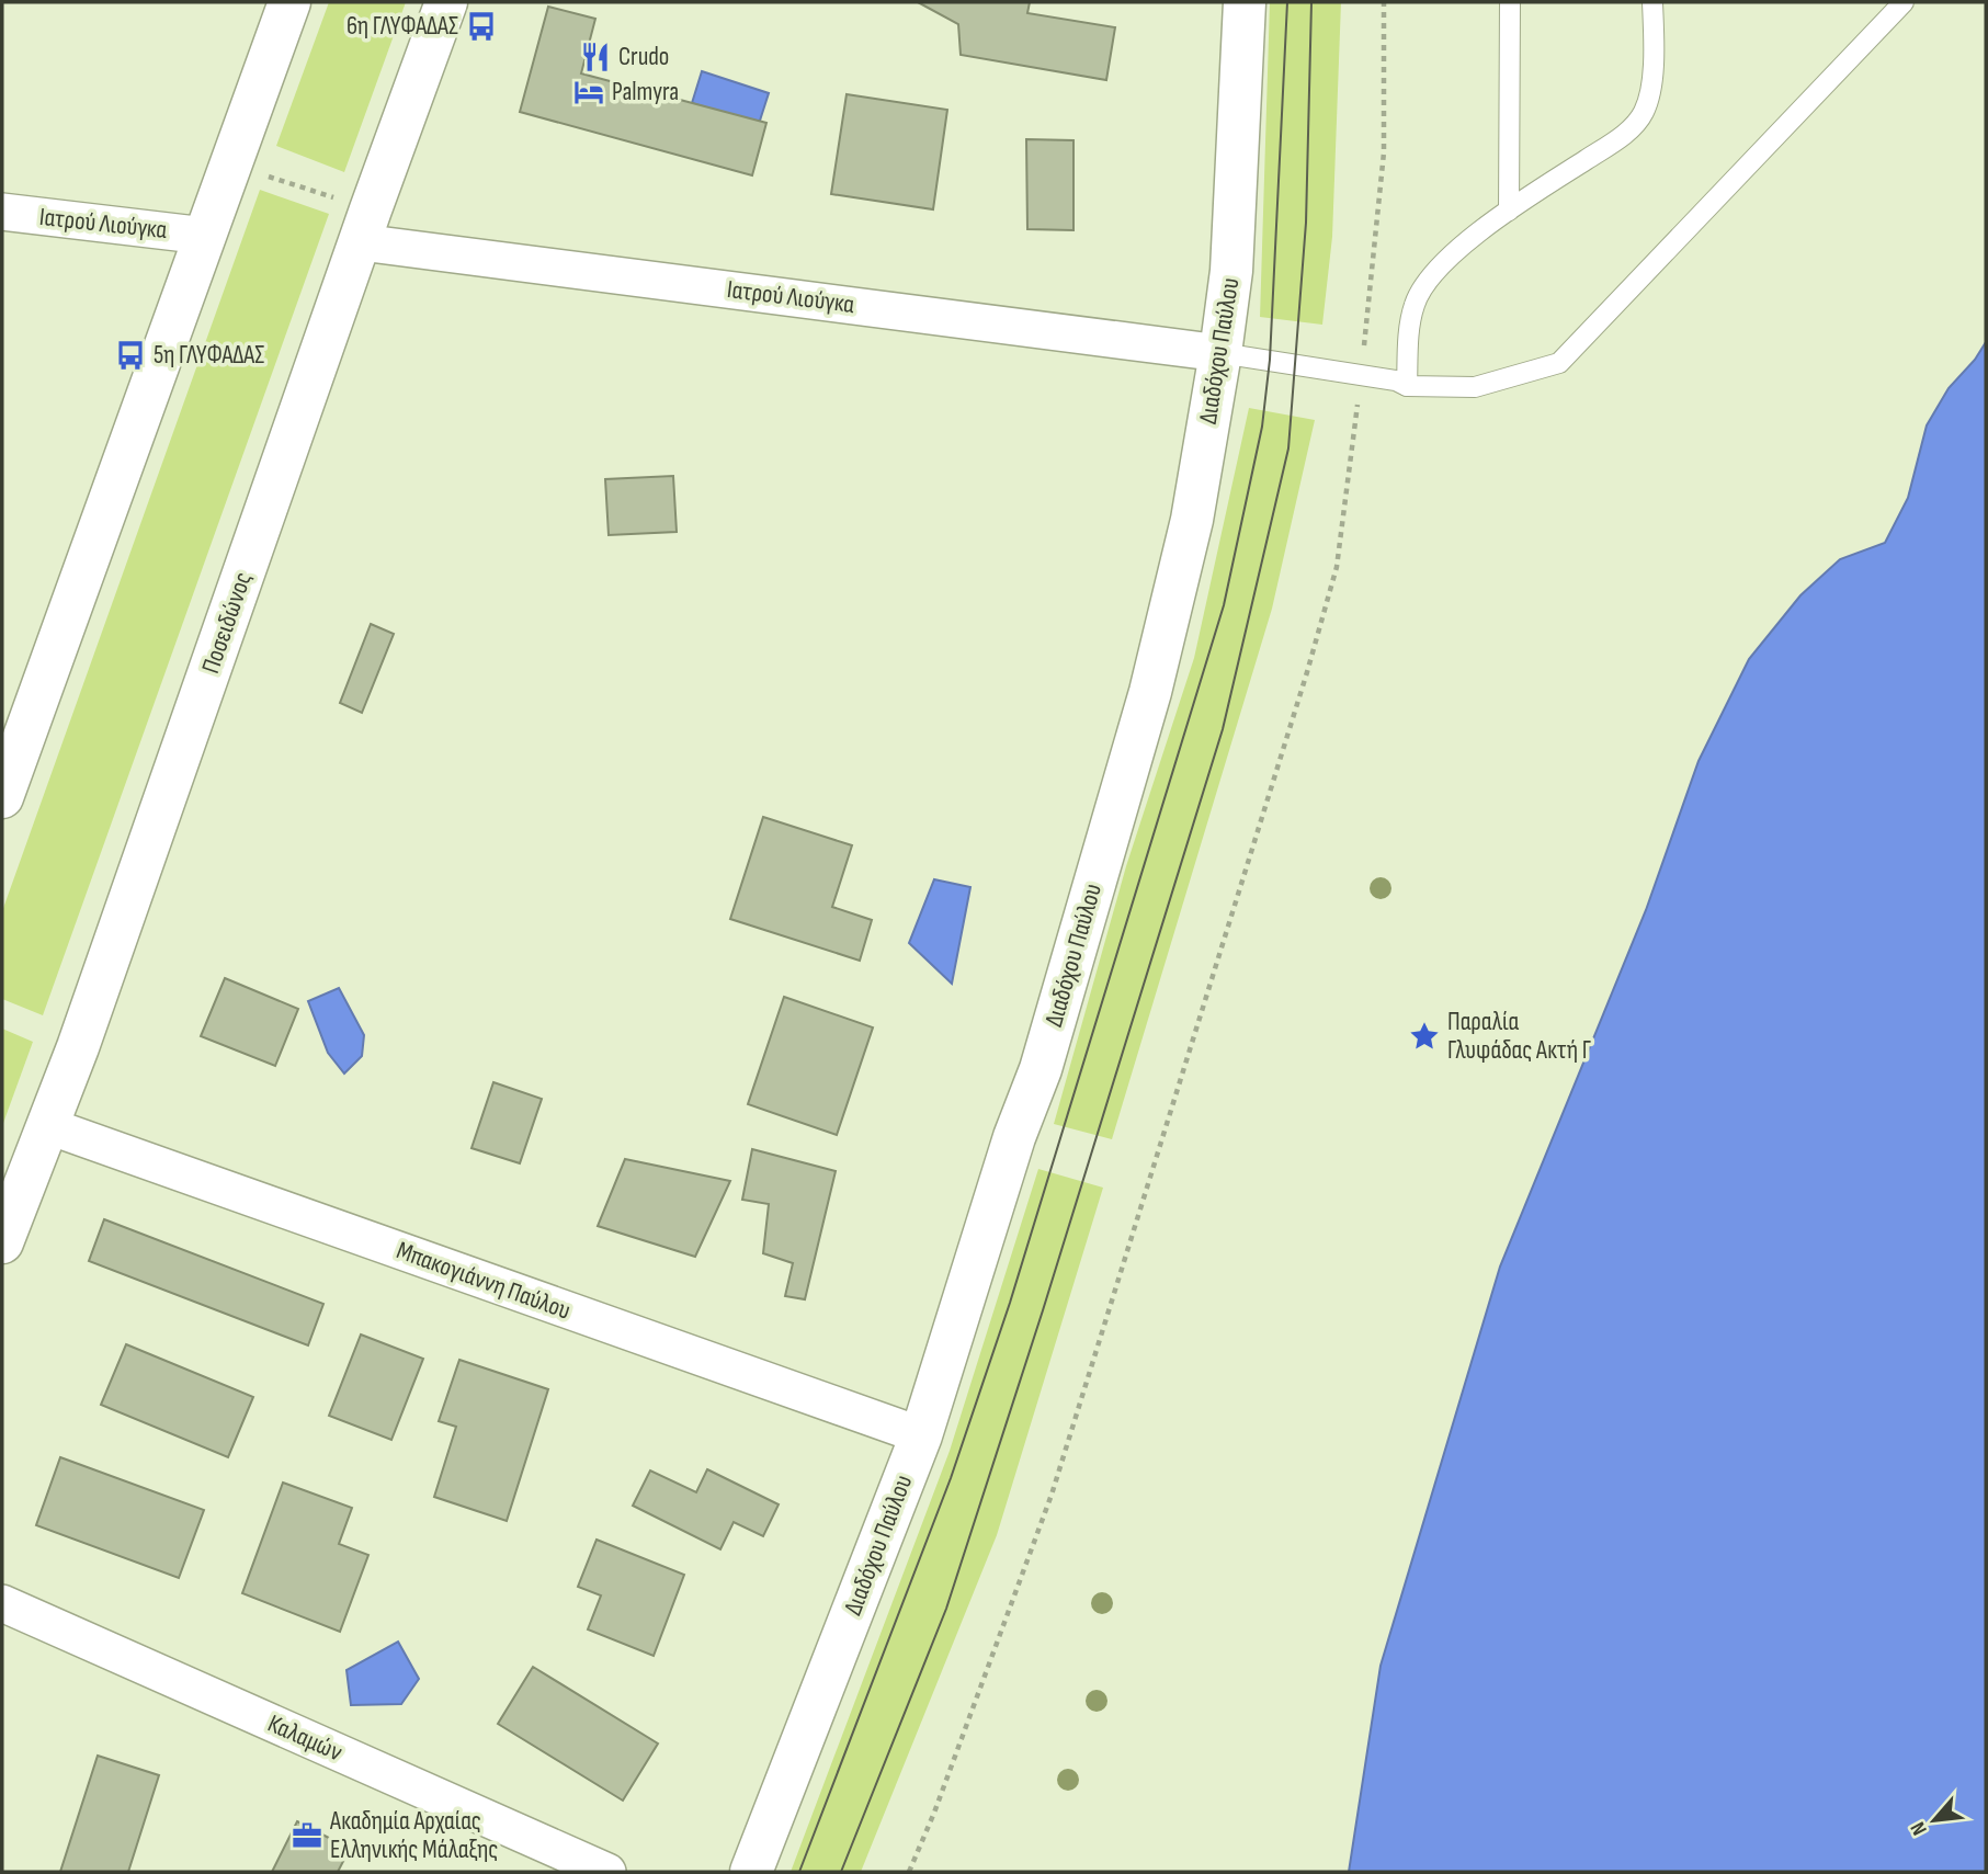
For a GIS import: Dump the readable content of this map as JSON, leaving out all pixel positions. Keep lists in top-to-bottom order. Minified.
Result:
{"streets":{"main road":["Διαδόχου Παύλου","Ποσειδώνος"],"street":["Ιατρού Λιούγκα","Μπακογιάννη Παύλου","Καλαμών"]},"crossings":[["Ιατρού Λιούγκα","Διαδόχου Παύλου"],["Ιατρού Λιούγκα","Ποσειδώνος"],["Διαδόχου Παύλου","Μπακογιάννη Παύλου"],["Ποσειδώνος","Μπακογιάννη Παύλου"]],"places":{"bus stop":["6η ΓΛΥΦΑΔΑΣ","5η ΓΛΥΦΑΔΑΣ"],"restaurant":["Crudo"],"hotel":["Palmyra"],"place":["Παραλία Γλυφάδας Ακτή Γ"],"office":["Ακαδημία Αρχαίας Ελληνικής Μάλαξης"]},"north":"bottom left"}
